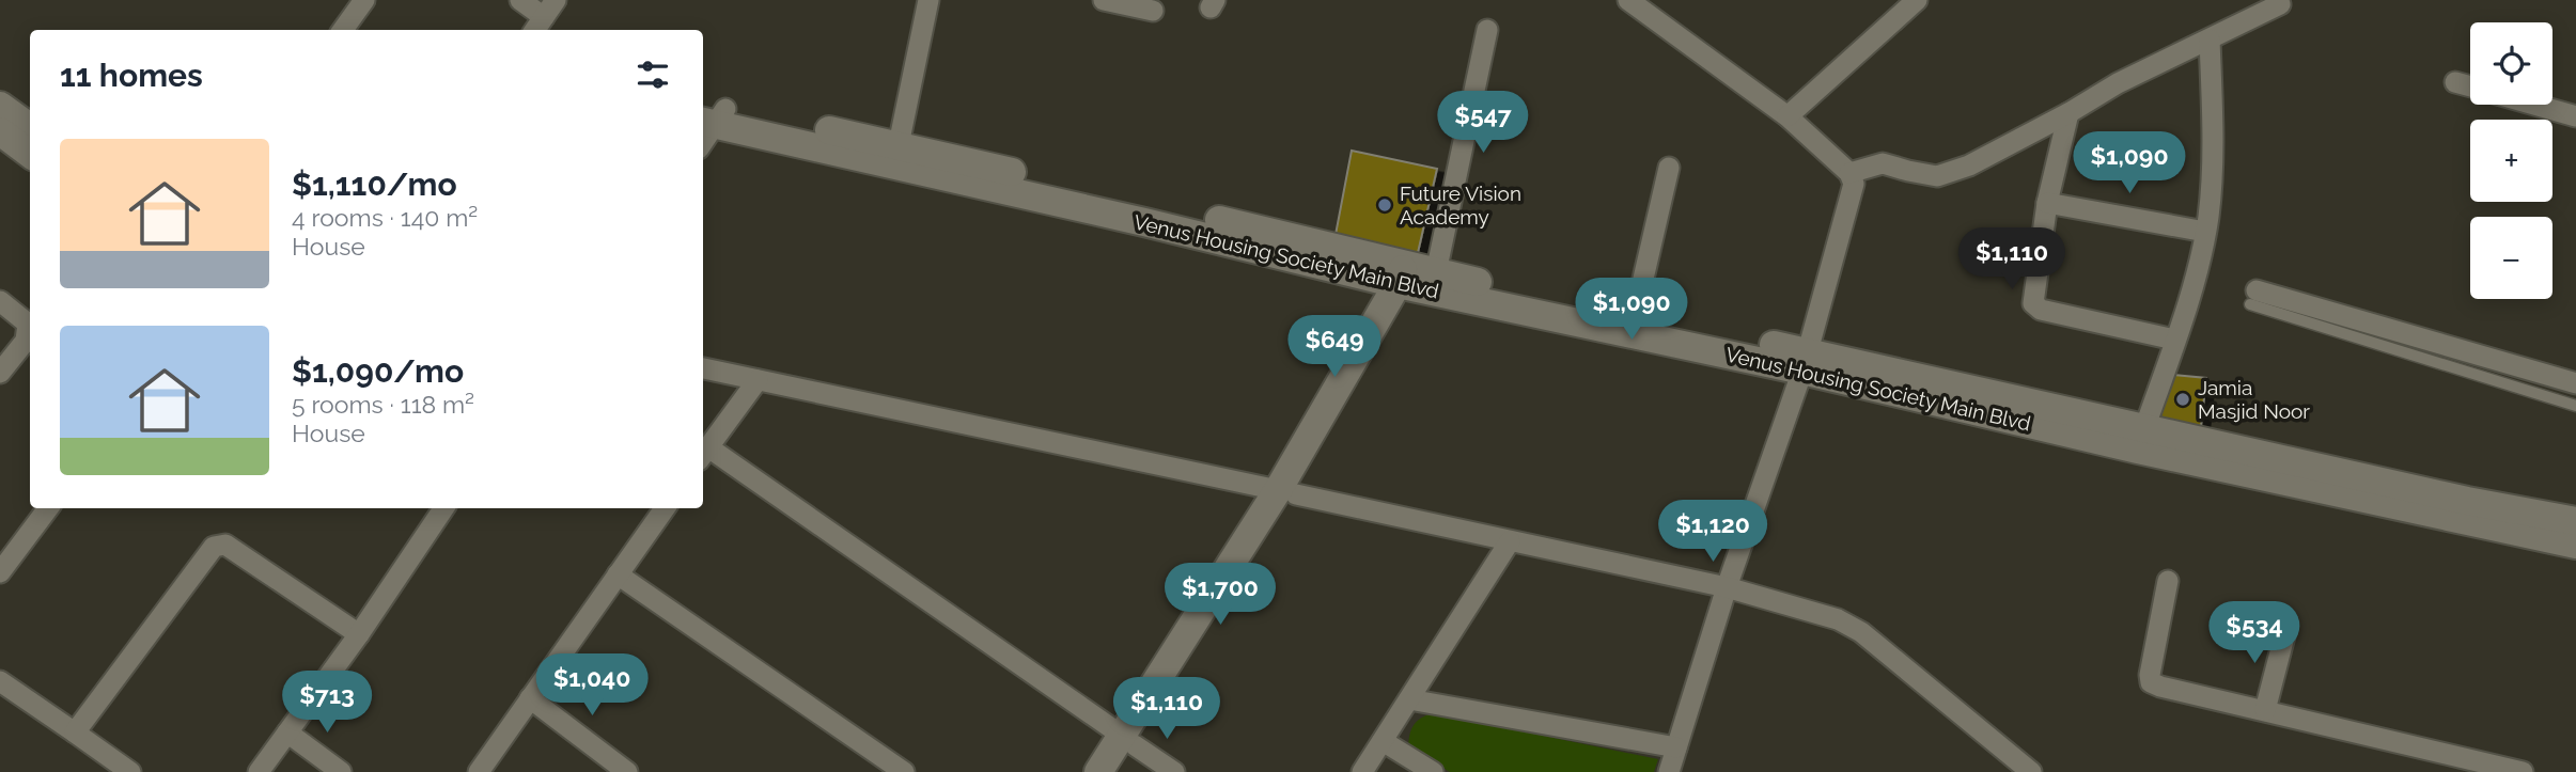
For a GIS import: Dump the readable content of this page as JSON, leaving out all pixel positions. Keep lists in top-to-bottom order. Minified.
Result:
{"streets":{"street":["Venus Housing Society Main Blvd"]},"places":["Future Vision Academy","Jamia Masjid Noor"],"page":{"map_buttons":["+","−"],"heading":"11 homes","price":["$547","$1,090","$1,110","$1,090","$649","$1,120","$1,700","$534","$1,040","$713","$1,110"],"list":[{"name":"$1,110/mo","note":"4 rooms · 140 m² · House"},{"name":"$1,090/mo","note":"5 rooms · 118 m² · House"}]}}
